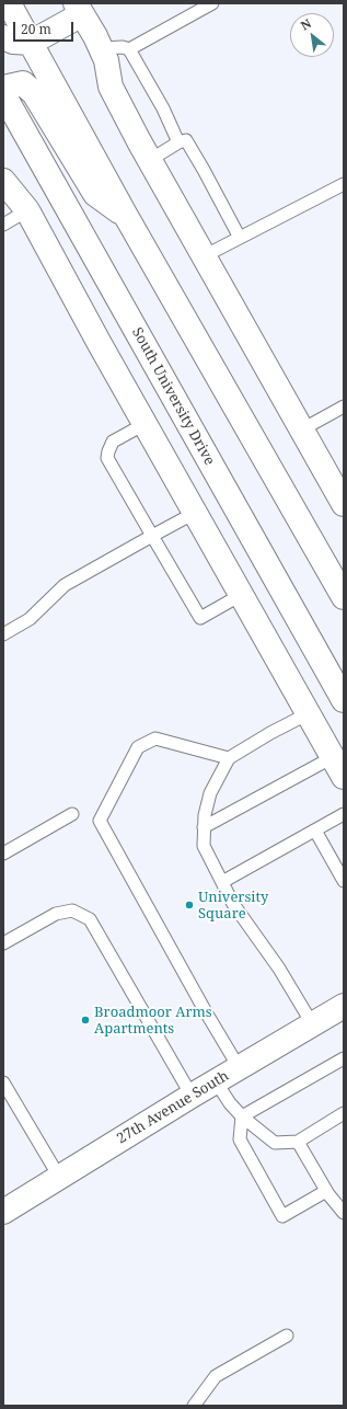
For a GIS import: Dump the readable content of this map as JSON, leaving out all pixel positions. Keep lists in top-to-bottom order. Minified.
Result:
{"streets":{"street":["South University Drive","27th Avenue South"]},"places":["University Square","Broadmoor Arms Apartments"],"scale_bar":"20 m","north":"top left"}
